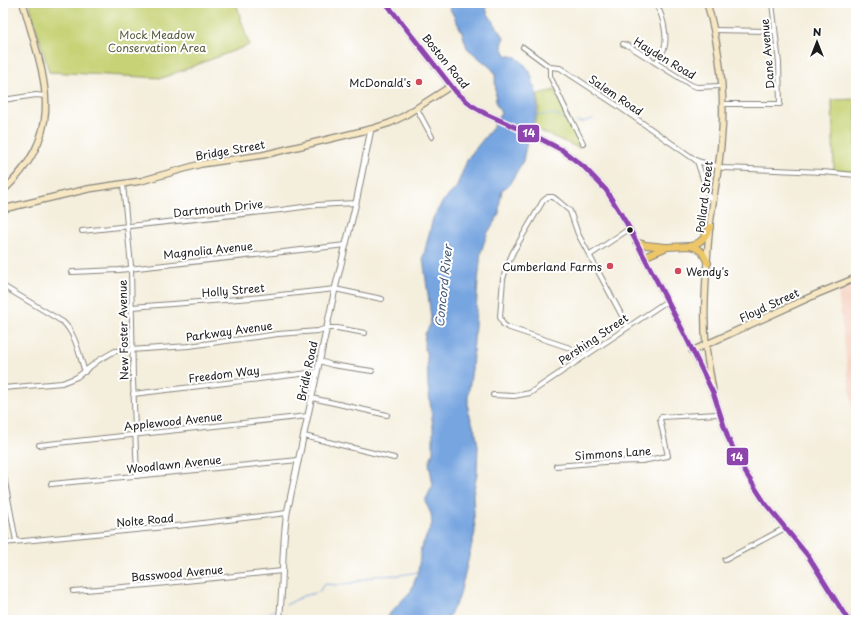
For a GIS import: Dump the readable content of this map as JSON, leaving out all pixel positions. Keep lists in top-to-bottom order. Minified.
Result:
{"streets":{"main road":["Boston Road","Bridge Street","Pollard Street","Floyd Street"],"street":["Dane Avenue","Hayden Road","Salem Road","Dartmouth Drive","Magnolia Avenue","Holly Street","New Foster Avenue","Parkway Avenue","Pershing Street","Bridle Road","Freedom Way","Applewood Avenue","Simmons Lane","Woodlawn Avenue","Nolte Road","Basswood Avenue"]},"crossings":[["Dane Avenue","Pollard Street"],["Hayden Road","Pollard Street"],["Boston Road","Bridge Street"],["Boston Road","Pollard Street"],["Boston Road","Floyd Street"],["Boston Road","Pershing Street"],["Boston Road","Simmons Lane"],["Salem Road","Pollard Street"],["Bridge Street","New Foster Avenue"],["Bridge Street","Bridle Road"],["Pollard Street","Floyd Street"],["Dartmouth Drive","New Foster Avenue"],["Dartmouth Drive","Bridle Road"],["Magnolia Avenue","New Foster Avenue"],["Magnolia Avenue","Bridle Road"],["Holly Street","New Foster Avenue"],["Holly Street","Bridle Road"],["New Foster Avenue","Parkway Avenue"],["New Foster Avenue","Freedom Way"],["New Foster Avenue","Applewood Avenue"],["New Foster Avenue","Woodlawn Avenue"],["Parkway Avenue","Bridle Road"],["Bridle Road","Freedom Way"],["Bridle Road","Applewood Avenue"],["Bridle Road","Woodlawn Avenue"],["Bridle Road","Nolte Road"],["Bridle Road","Basswood Avenue"]],"water":["Concord River"],"parks":["Mock Meadow Conservation Area"],"places":["McDonald's","Cumberland Farms","Wendy's"],"lines":["transit line 14"],"north":"top"}
